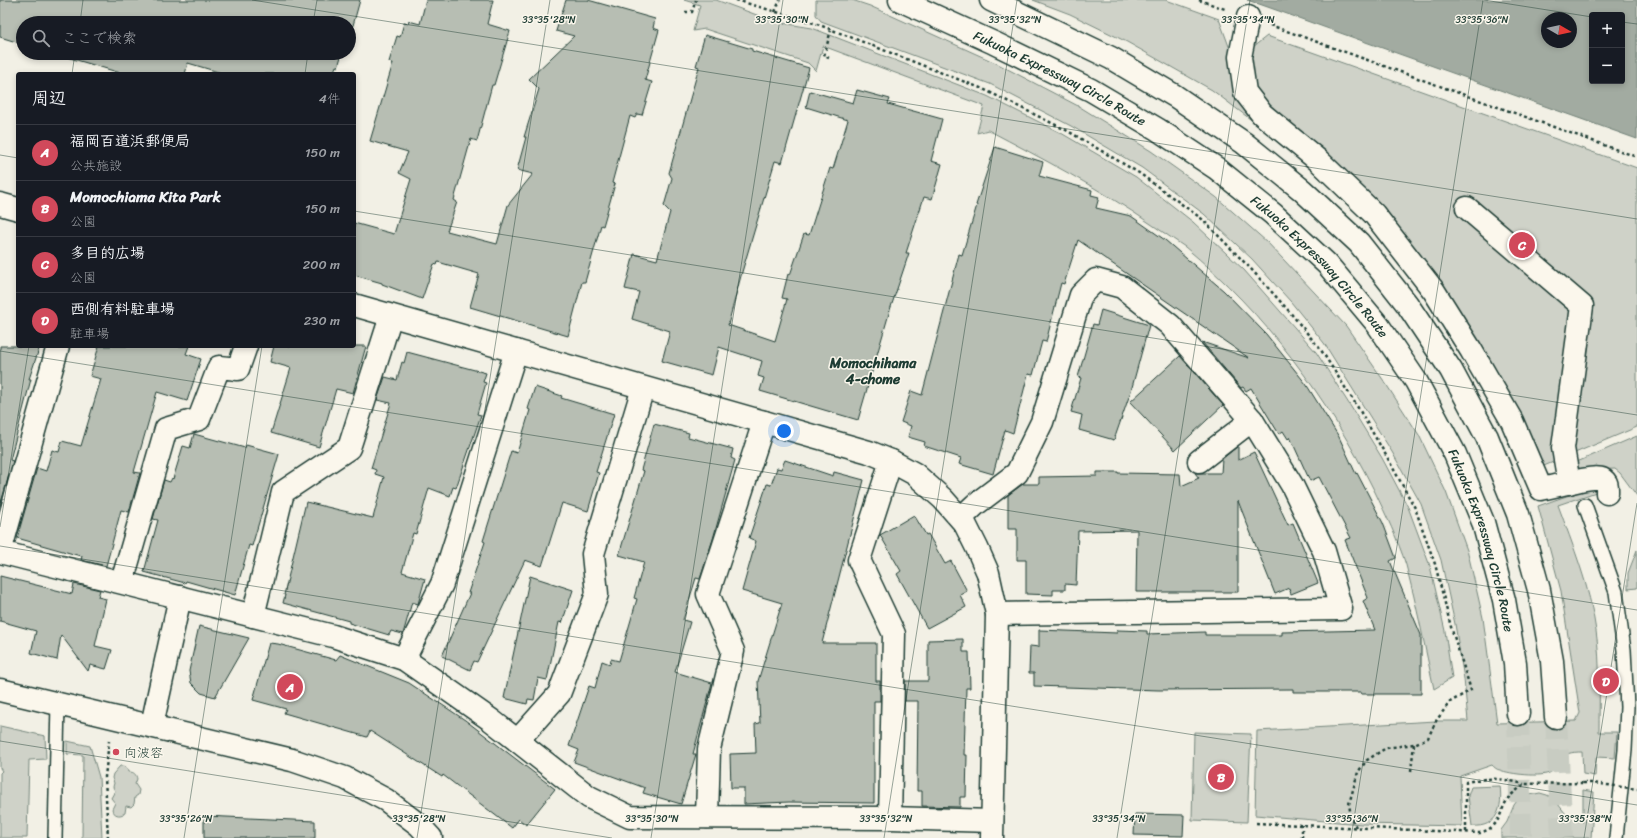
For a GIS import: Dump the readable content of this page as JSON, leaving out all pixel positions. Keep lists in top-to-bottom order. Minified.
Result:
{"streets":{"main road":["Fukuoka Expressway Circle Route"]},"districts":["Momochihama 4-chome"],"places":["向波容"],"north":"right","page":{"map_buttons":["+","−"],"search":"ここで検索","heading":["周辺","4件"],"list":[{"mark":"A","name":"福岡百道浜郵便局","note":"公共施設","value":"150 m"},{"mark":"B","name":"Momochiama Kita Park","note":"公園","value":"150 m"},{"mark":"C","name":"多目的広場","note":"公園","value":"200 m"},{"mark":"D","name":"西側有料駐車場","note":"駐車場","value":"230 m"}],"pins":["C","D","A","B"]},"coordinates":["33°35'28\"N","33°35'30\"N","33°35'32\"N","33°35'34\"N","33°35'36\"N","33°35'26\"N","33°35'38\"N"]}
